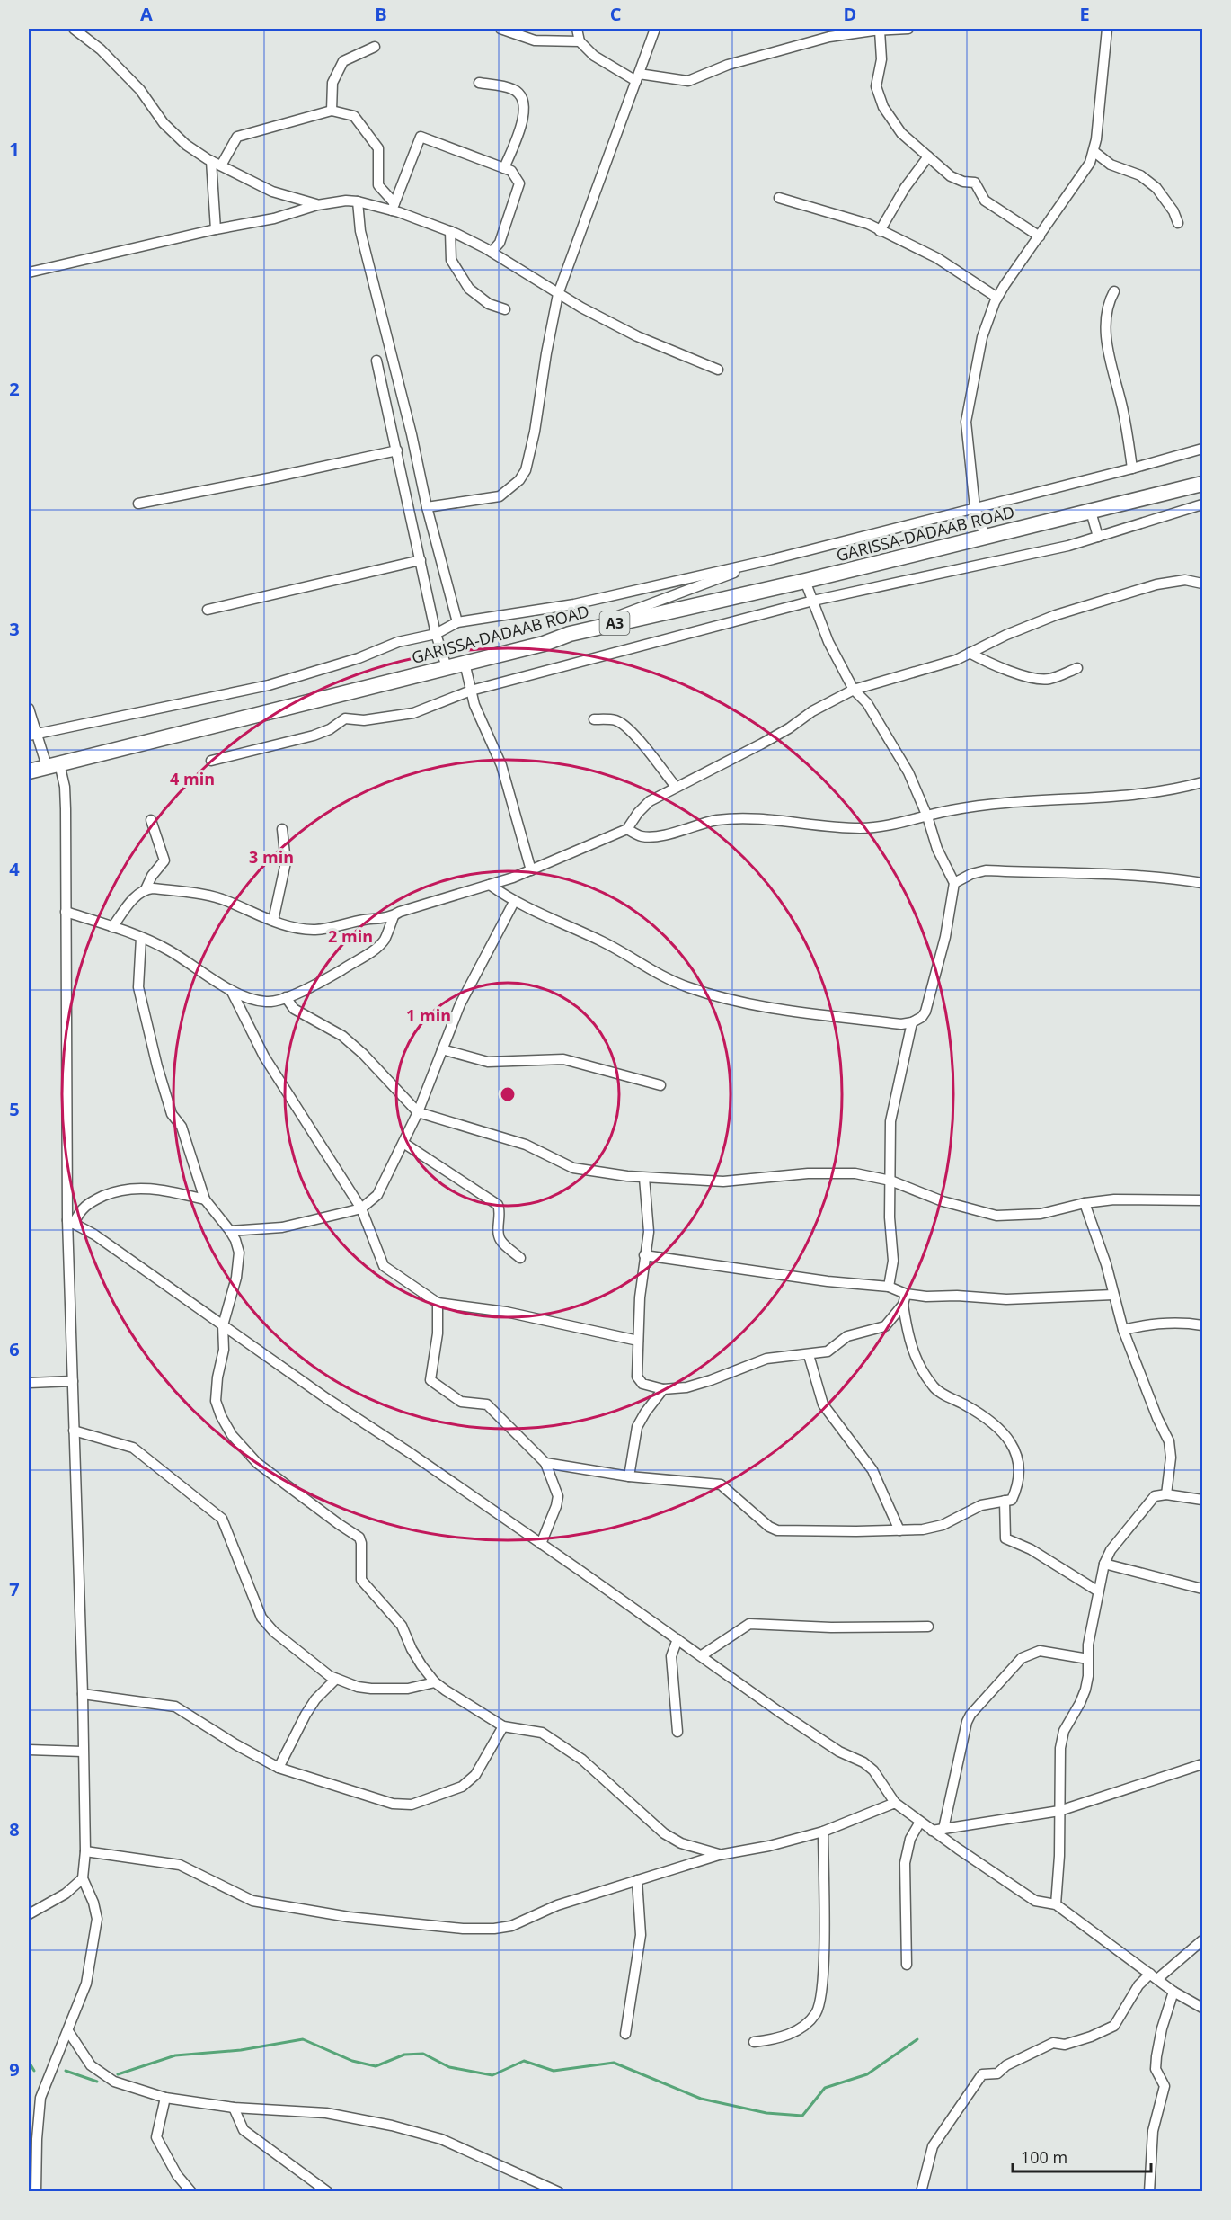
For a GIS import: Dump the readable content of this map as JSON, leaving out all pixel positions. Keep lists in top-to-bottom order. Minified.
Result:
{"streets":{"highway":["GARISSA-DADAAB ROAD","A3"]},"scale_bar":"100 m","grid":{"columns":["A","B","C","D","E"],"rows":["1","2","3","4","5","6","7","8","9"]},"rings":["4 min","3 min","2 min","1 min"]}
